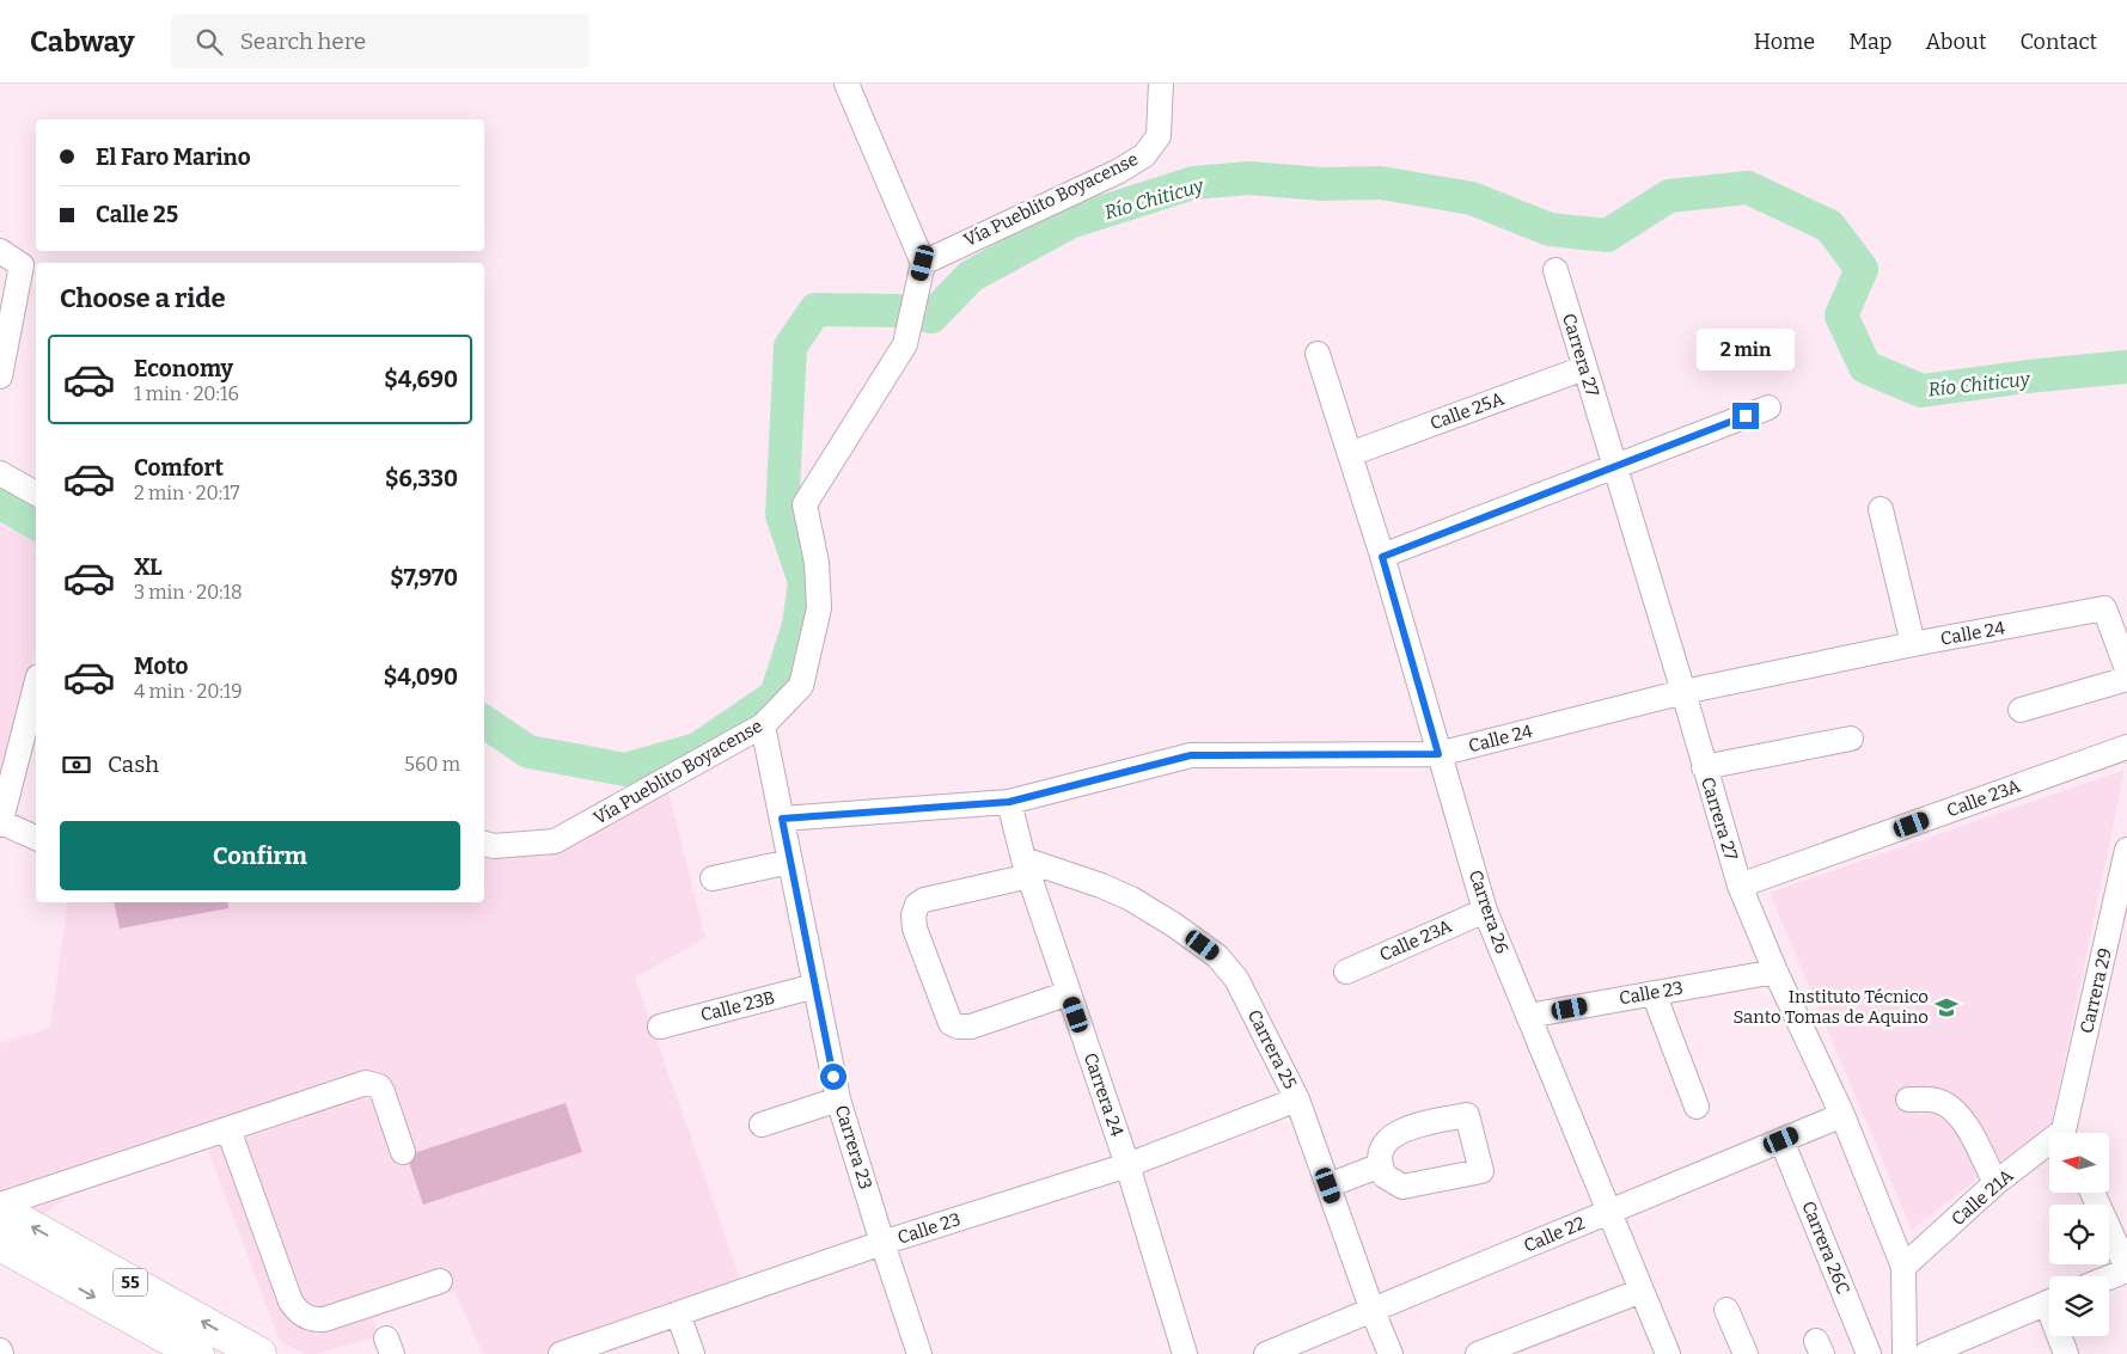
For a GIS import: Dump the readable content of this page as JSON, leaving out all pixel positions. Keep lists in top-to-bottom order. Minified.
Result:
{"streets":{"highway":["55"],"street":["Vía Pueblito Boyacense","Carrera 27","Calle 25A","Calle 24","Calle 23A","Carrera 26","Carrera 29","Calle 23","Calle 23B","Carrera 25","Carrera 24","Carrera 23","Calle 21A","Calle 22","Carrera 26C"]},"crossings":[["Vía Pueblito Boyacense","Carrera 23"],["Carrera 27","Calle 25A"],["Carrera 27","Calle 24"],["Carrera 27","Calle 23A"],["Carrera 27","Calle 23"],["Carrera 27","Calle 21A"],["Carrera 27","Calle 22"],["Calle 25A","Carrera 26"],["Calle 24","Carrera 26"],["Calle 24","Carrera 24"],["Calle 24","Carrera 23"],["Calle 23A","Carrera 26"],["Carrera 26","Calle 23"],["Carrera 26","Calle 22"],["Calle 23","Carrera 25"],["Calle 23","Carrera 24"],["Calle 23","Carrera 23"],["Calle 23B","Carrera 23"],["Carrera 25","Carrera 24"],["Carrera 25","Calle 22"],["Calle 22","Carrera 26C"]],"water":["Río Chiticuy"],"places":{"school or university":["Instituto Técnico Santo Tomas de Aquino"]},"north":"left","page":{"header":"Cabway","search":"Search here","nav":["Home","Map","About","Contact"],"banner":["El Faro Marino","Calle 25"],"heading":"Choose a ride","bubble":"2 min","list":[{"name":"Economy","note":"1 min · 20:16","value":"$4,690"},{"name":"Comfort","note":"2 min · 20:17","value":"$6,330"},{"name":"XL","note":"3 min · 20:18","value":"$7,970"},{"name":"Moto","note":"4 min · 20:19","value":"$4,090"}],"pay":["Cash","560 m"],"buttons":"Confirm"}}
